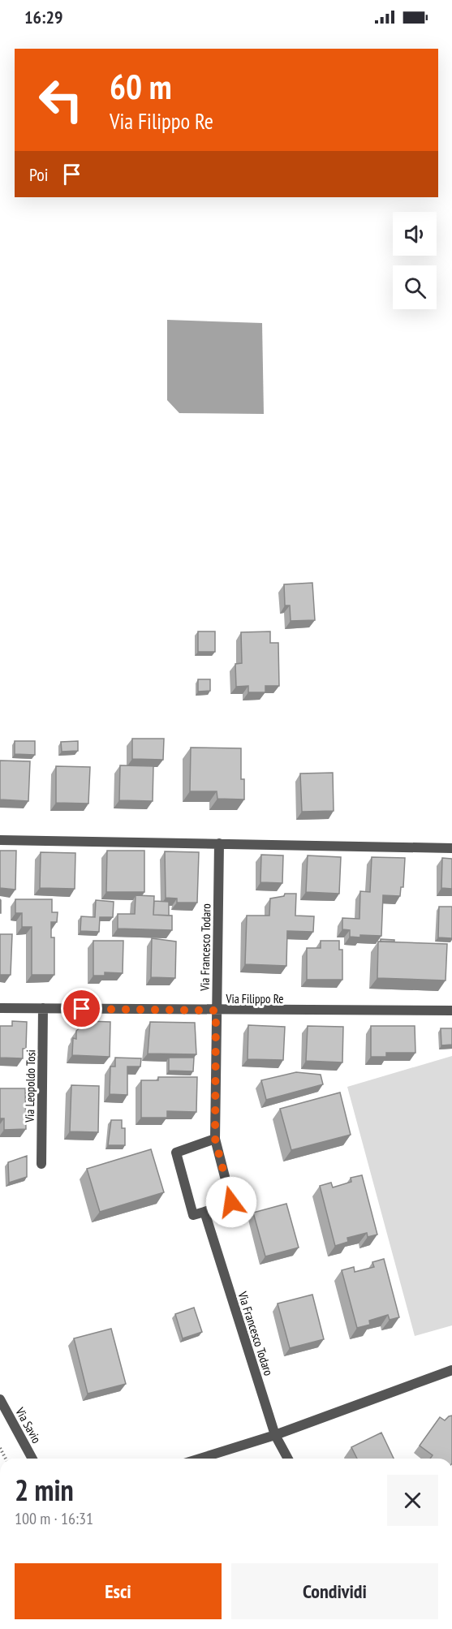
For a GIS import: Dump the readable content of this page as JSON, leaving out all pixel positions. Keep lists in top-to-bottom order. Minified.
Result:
{"streets":{"street":["Via Francesco Todaro","Via Filippo Re","Via Leopoldo Tosi","Via Savio"]},"crossings":[["Via Francesco Todaro","Via Filippo Re"],["Via Filippo Re","Via Leopoldo Tosi"]],"page":{"status":"16:29","turn":["60 m","Via Filippo Re"],"then":"Poi","heading":["2 min","100 m · 16:31"],"buttons":["Esci","Condividi"]}}
